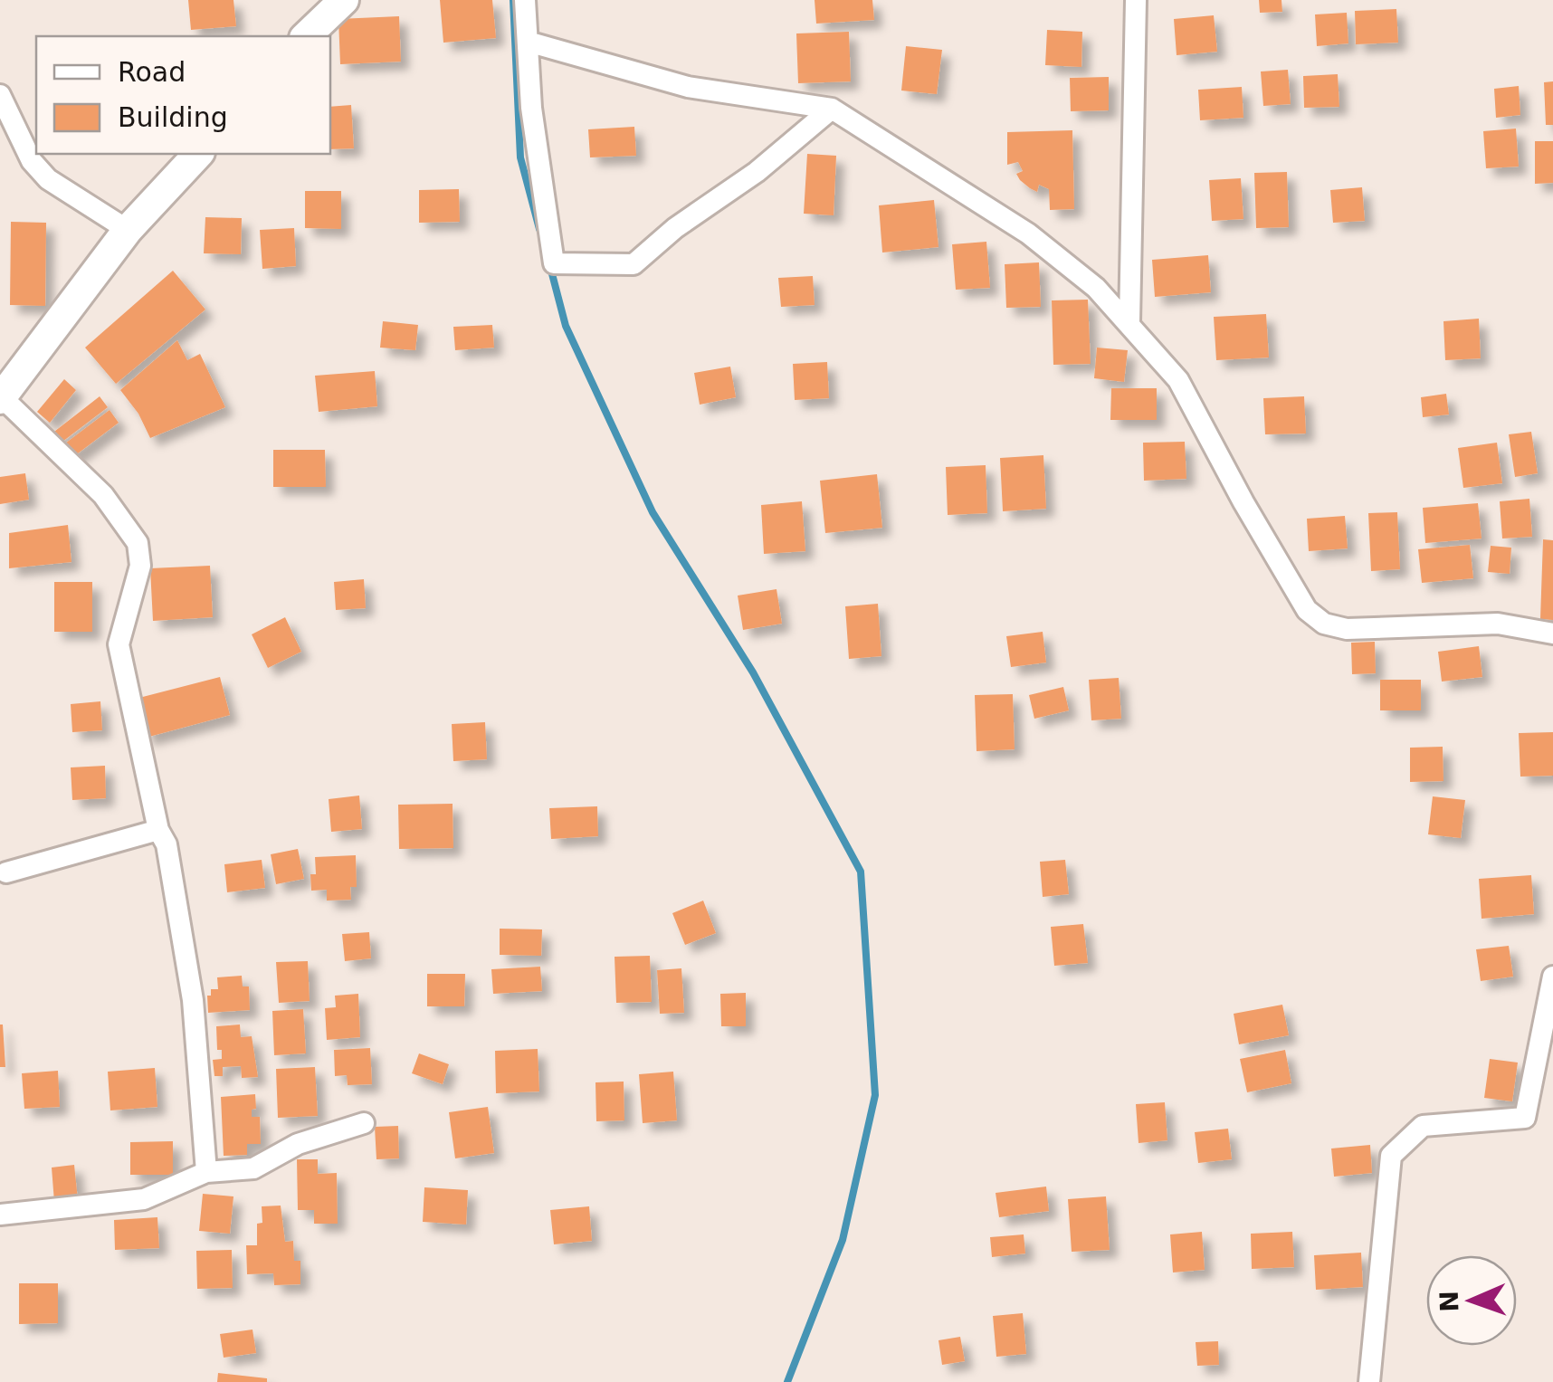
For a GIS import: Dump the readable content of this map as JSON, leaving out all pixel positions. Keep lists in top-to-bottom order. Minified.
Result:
{"legend":["Road","Building"],"north":"left"}
